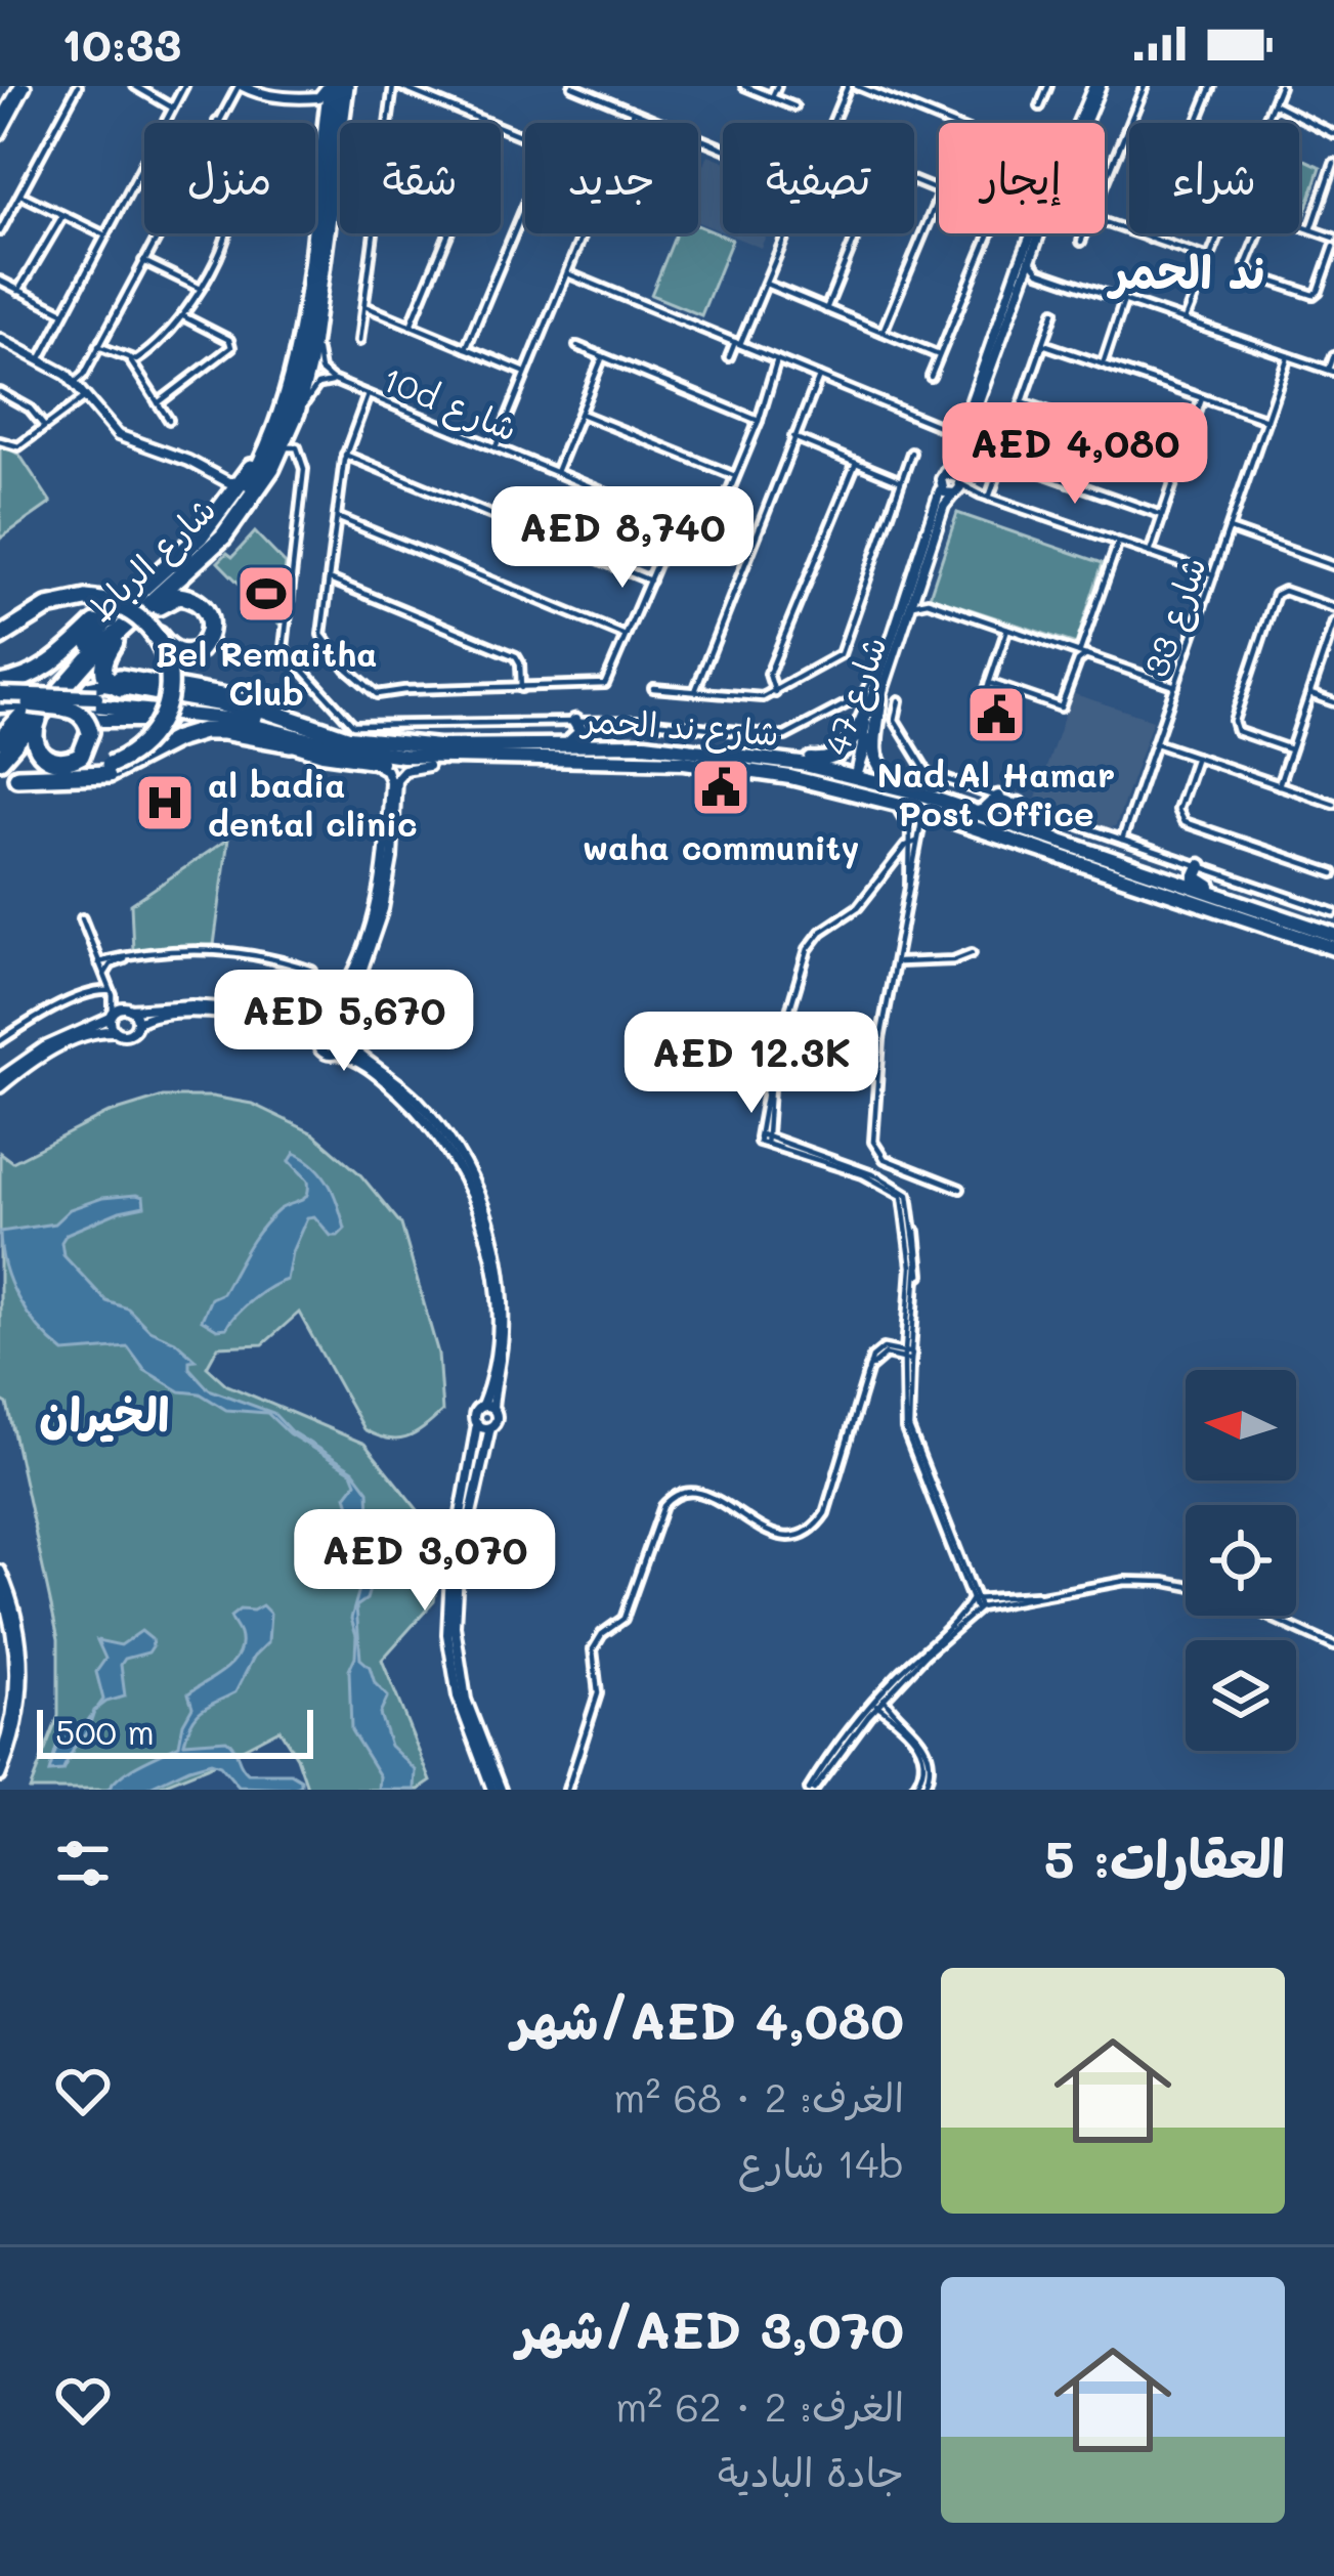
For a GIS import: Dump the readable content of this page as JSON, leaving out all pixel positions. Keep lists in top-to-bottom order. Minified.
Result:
{"streets":{"highway":["شارع الرباط"],"main road":["شارع ند الحمر"],"street":["10d شارع","شارع 33","شارع 47"]},"crossings":[["شارع 47","شارع ند الحمر"]],"districts":["ند الحمر","الخيران"],"places":{"sports":["Bel Remaitha Club"],"public building":["Nad Al Hamar Post Office","waha community"],"hospital":["al badia dental clinic"]},"scale_bar":"500 m","north":"left","page":{"status":"10:33","chip":["شراء","إيجار","تصفية","جديد","شقة","منزل"],"price":["AED 4,080","AED 8,740","AED 5,670","AED 12.3K","AED 3,070"],"scale":"500 m","heading":"العقارات: 5","list":[{"name":"AED 4,080/شهر","note":"الغرف: 2 · 68 m² · 14b شارع"},{"name":"AED 3,070/شهر","note":"الغرف: 2 · 62 m² · جادة البادية"}]}}
